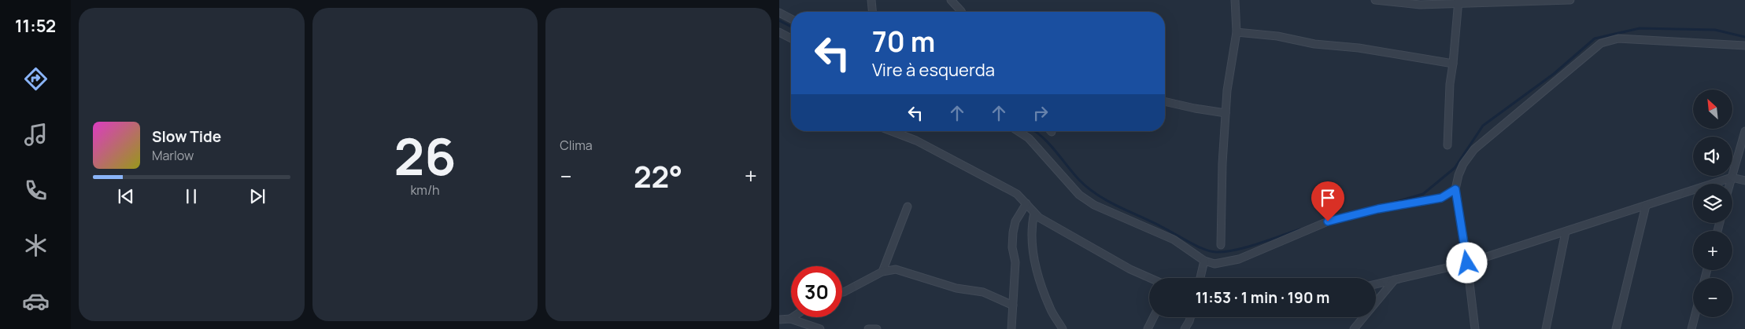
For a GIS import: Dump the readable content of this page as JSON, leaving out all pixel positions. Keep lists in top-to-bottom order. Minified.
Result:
{"north":"top left","page":{"tabs":"11:52","tile":[["26","km/h"],"Clima"],"turn":["70 m","Vire à esquerda"],"map_buttons":["+","−"],"song":["Slow Tide","Marlow"],"heat":["−","22°","+"],"limit":"30","trip":"11:53 · 1 min · 190 m"}}
